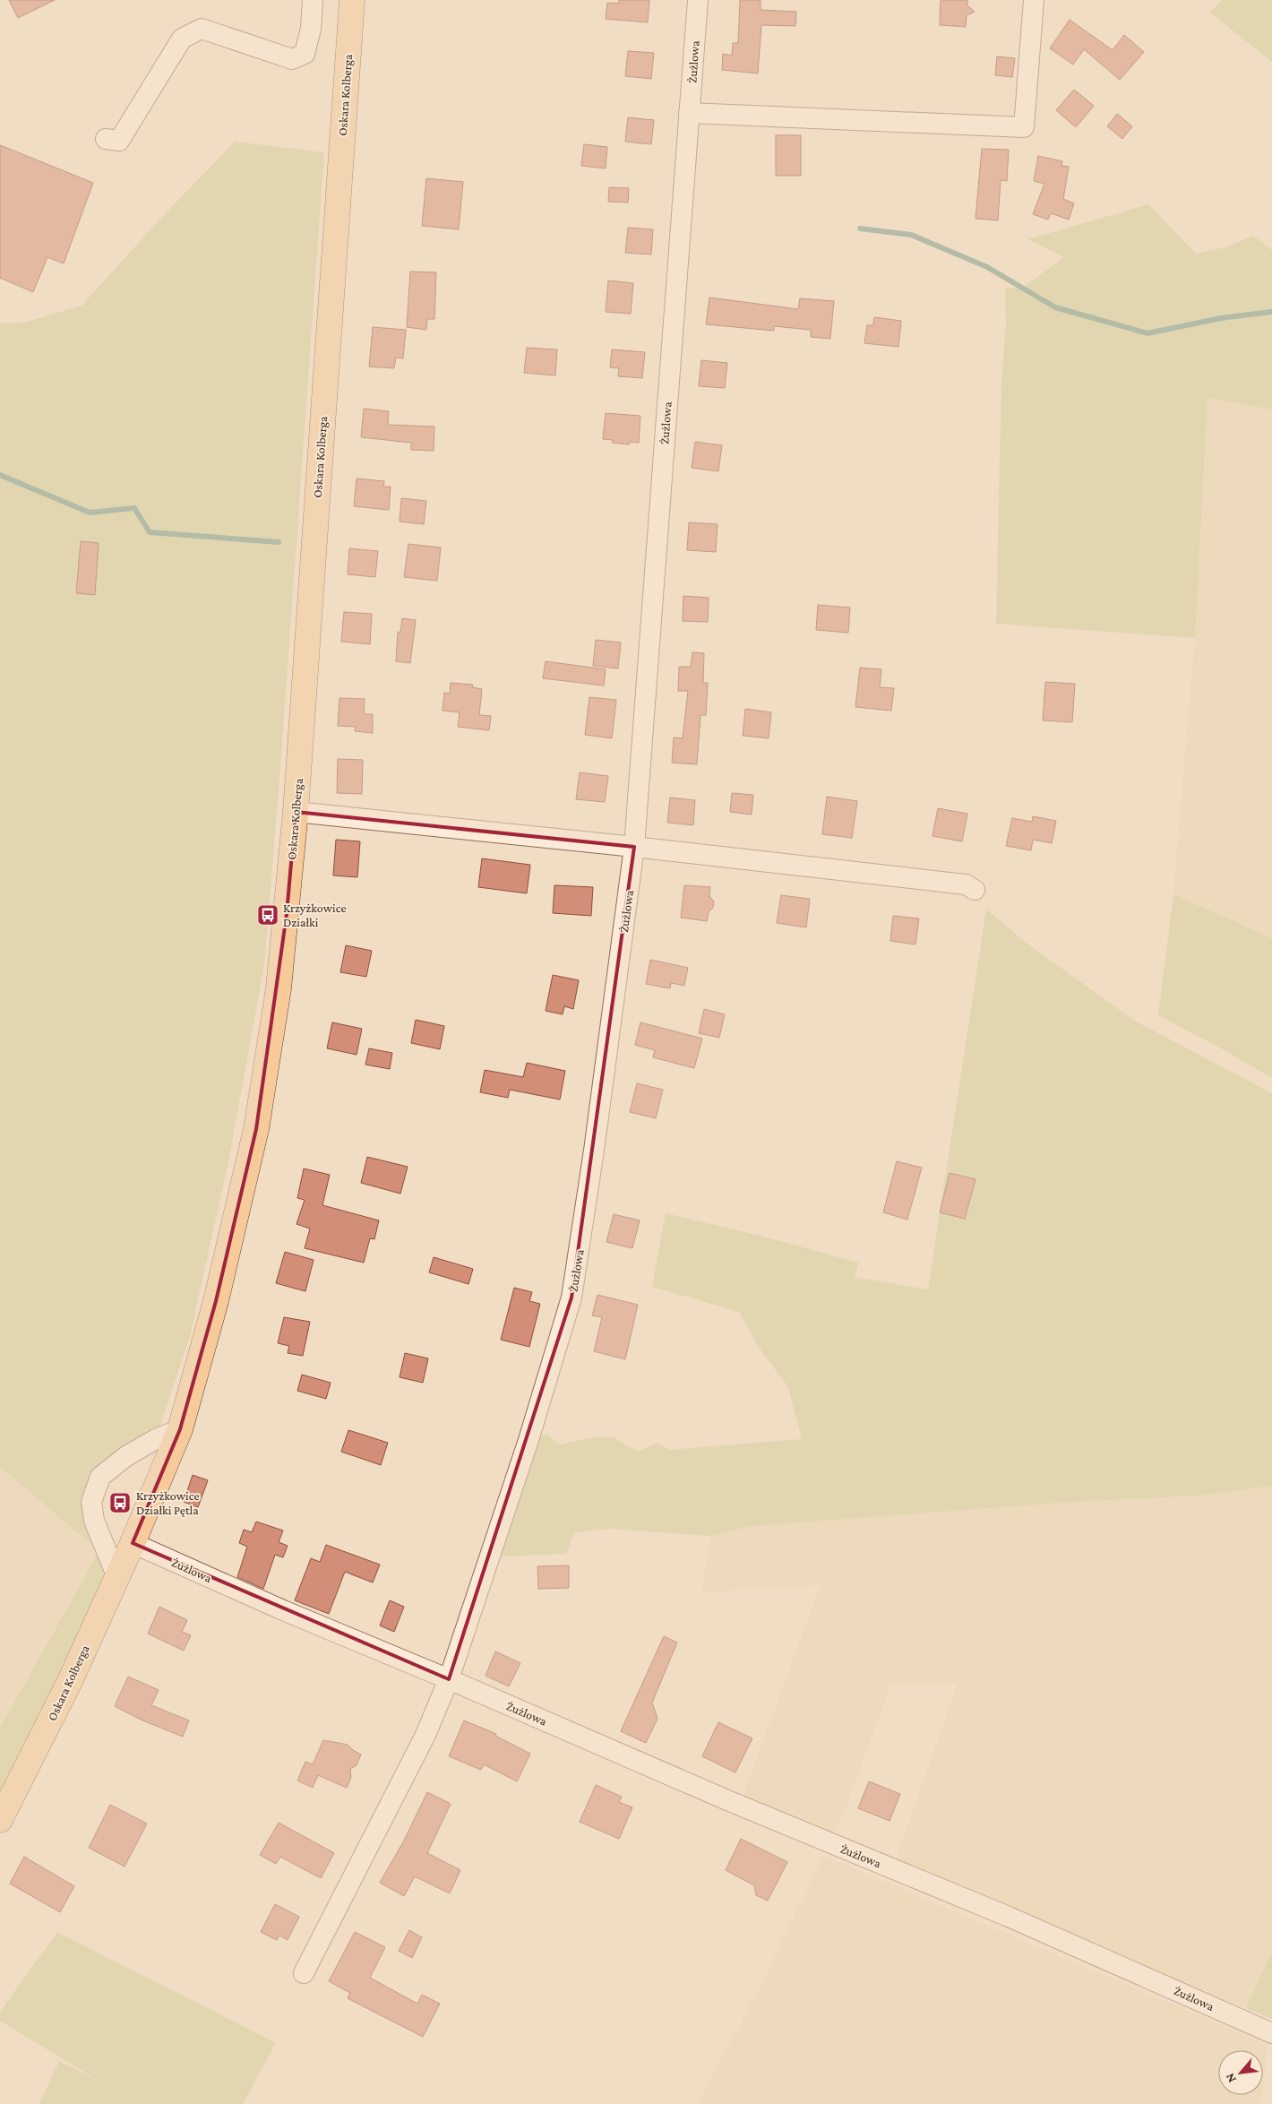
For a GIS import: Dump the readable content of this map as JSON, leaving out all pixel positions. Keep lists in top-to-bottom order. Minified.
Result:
{"streets":{"main road":["Oskara Kolberga"],"street":["Żużlowa"]},"crossings":[["Żużlowa","Oskara Kolberga"]],"places":{"bus stop":["Krzyżkowice Działki","Krzyżkowice Działki Pętla"]},"north":"bottom left"}
